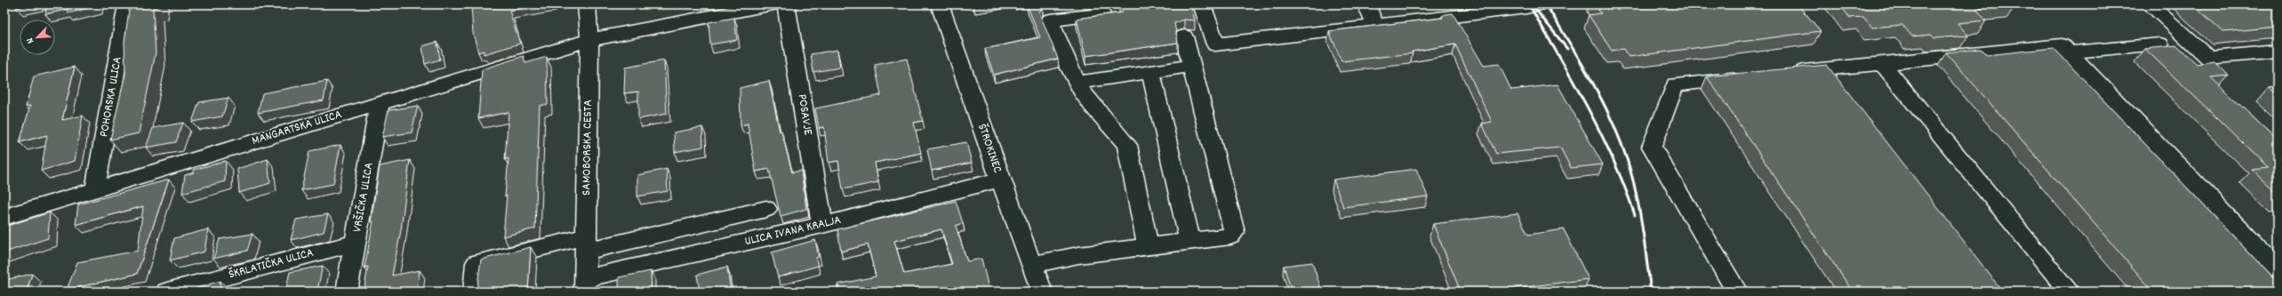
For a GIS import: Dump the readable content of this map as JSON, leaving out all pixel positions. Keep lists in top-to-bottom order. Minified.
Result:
{"streets":{"street":["POHORSKA ULICA","POSAVJE","MANGARTSKA ULICA","SAMOBORSKA CESTA","ŠTROKINEC","VRŠIČKA ULICA","ULICA IVANA KRALJA","ŠKRLATIČKA ULICA"]},"crossings":[["POHORSKA ULICA","MANGARTSKA ULICA"],["POSAVJE","ULICA IVANA KRALJA"],["MANGARTSKA ULICA","SAMOBORSKA CESTA"],["MANGARTSKA ULICA","VRŠIČKA ULICA"],["SAMOBORSKA CESTA","ULICA IVANA KRALJA"],["ŠTROKINEC","ULICA IVANA KRALJA"],["VRŠIČKA ULICA","ŠKRLATIČKA ULICA"]],"north":"bottom left"}
